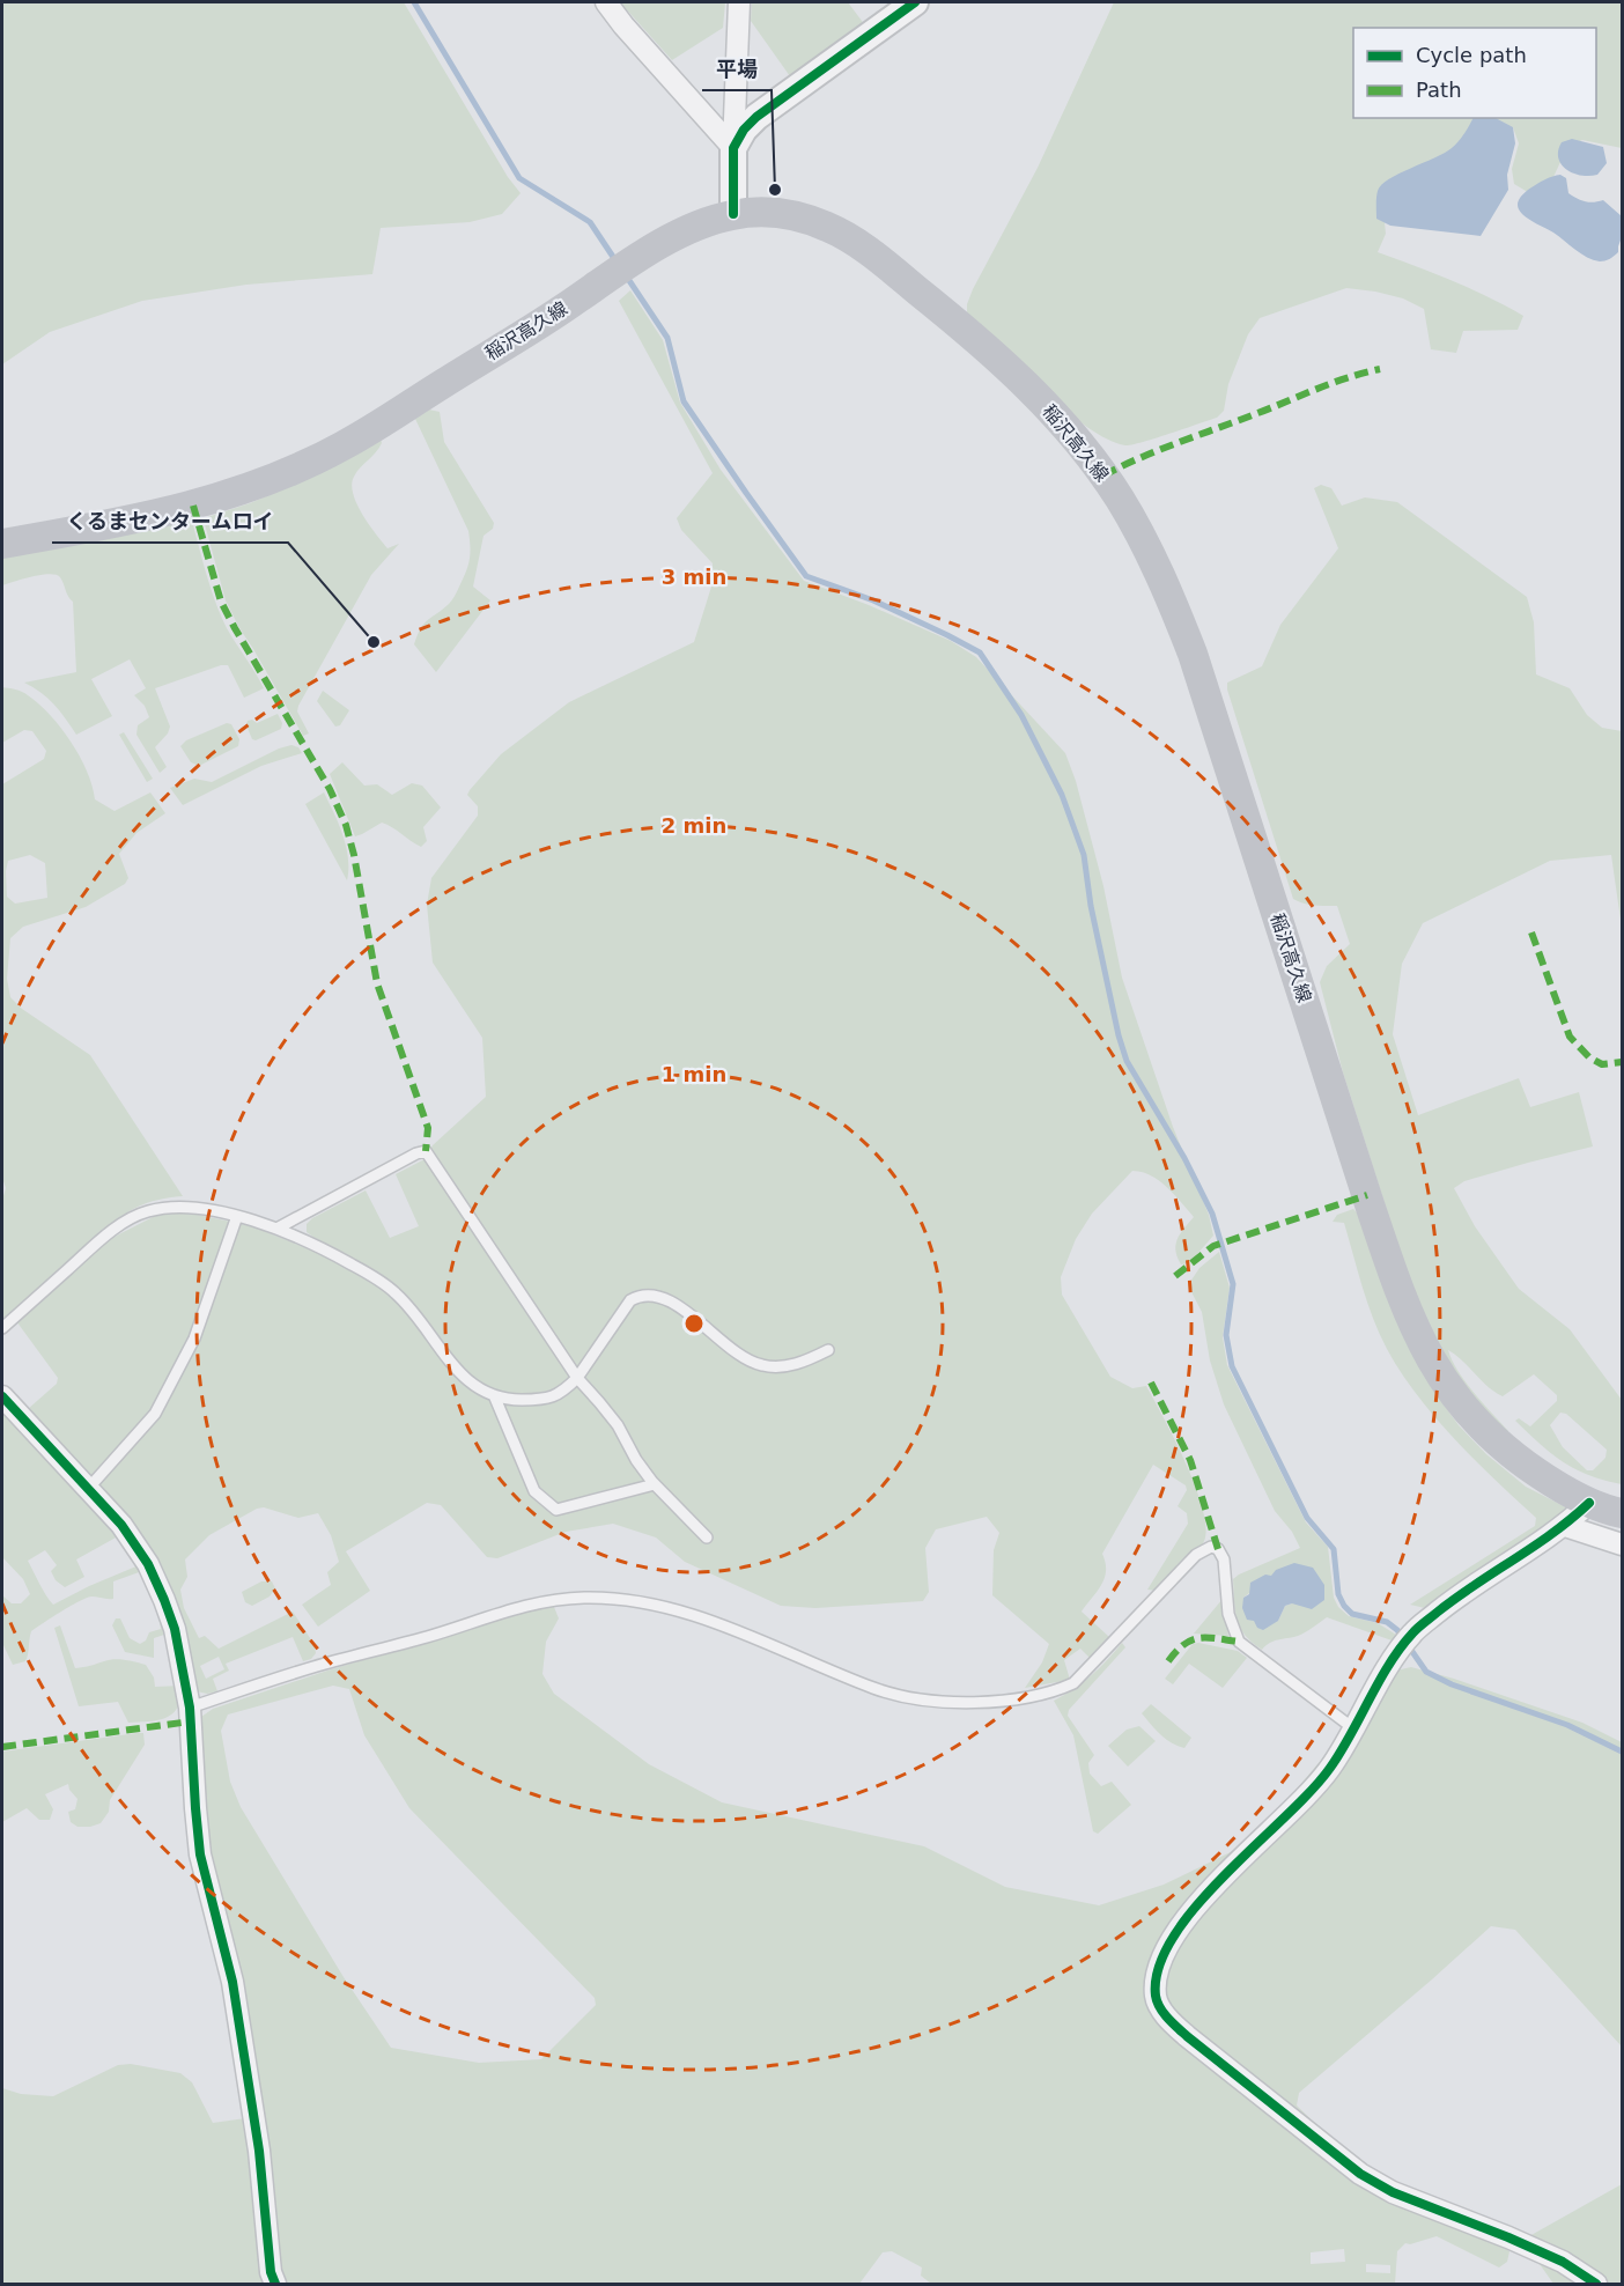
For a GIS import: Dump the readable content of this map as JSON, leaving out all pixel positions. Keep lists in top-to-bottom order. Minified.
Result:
{"streets":{"main road":["稲沢高久線"]},"places":["平場","くるまセンタームロイ"],"legend":["Cycle path","Path"],"rings":["3 min","2 min","1 min"]}
